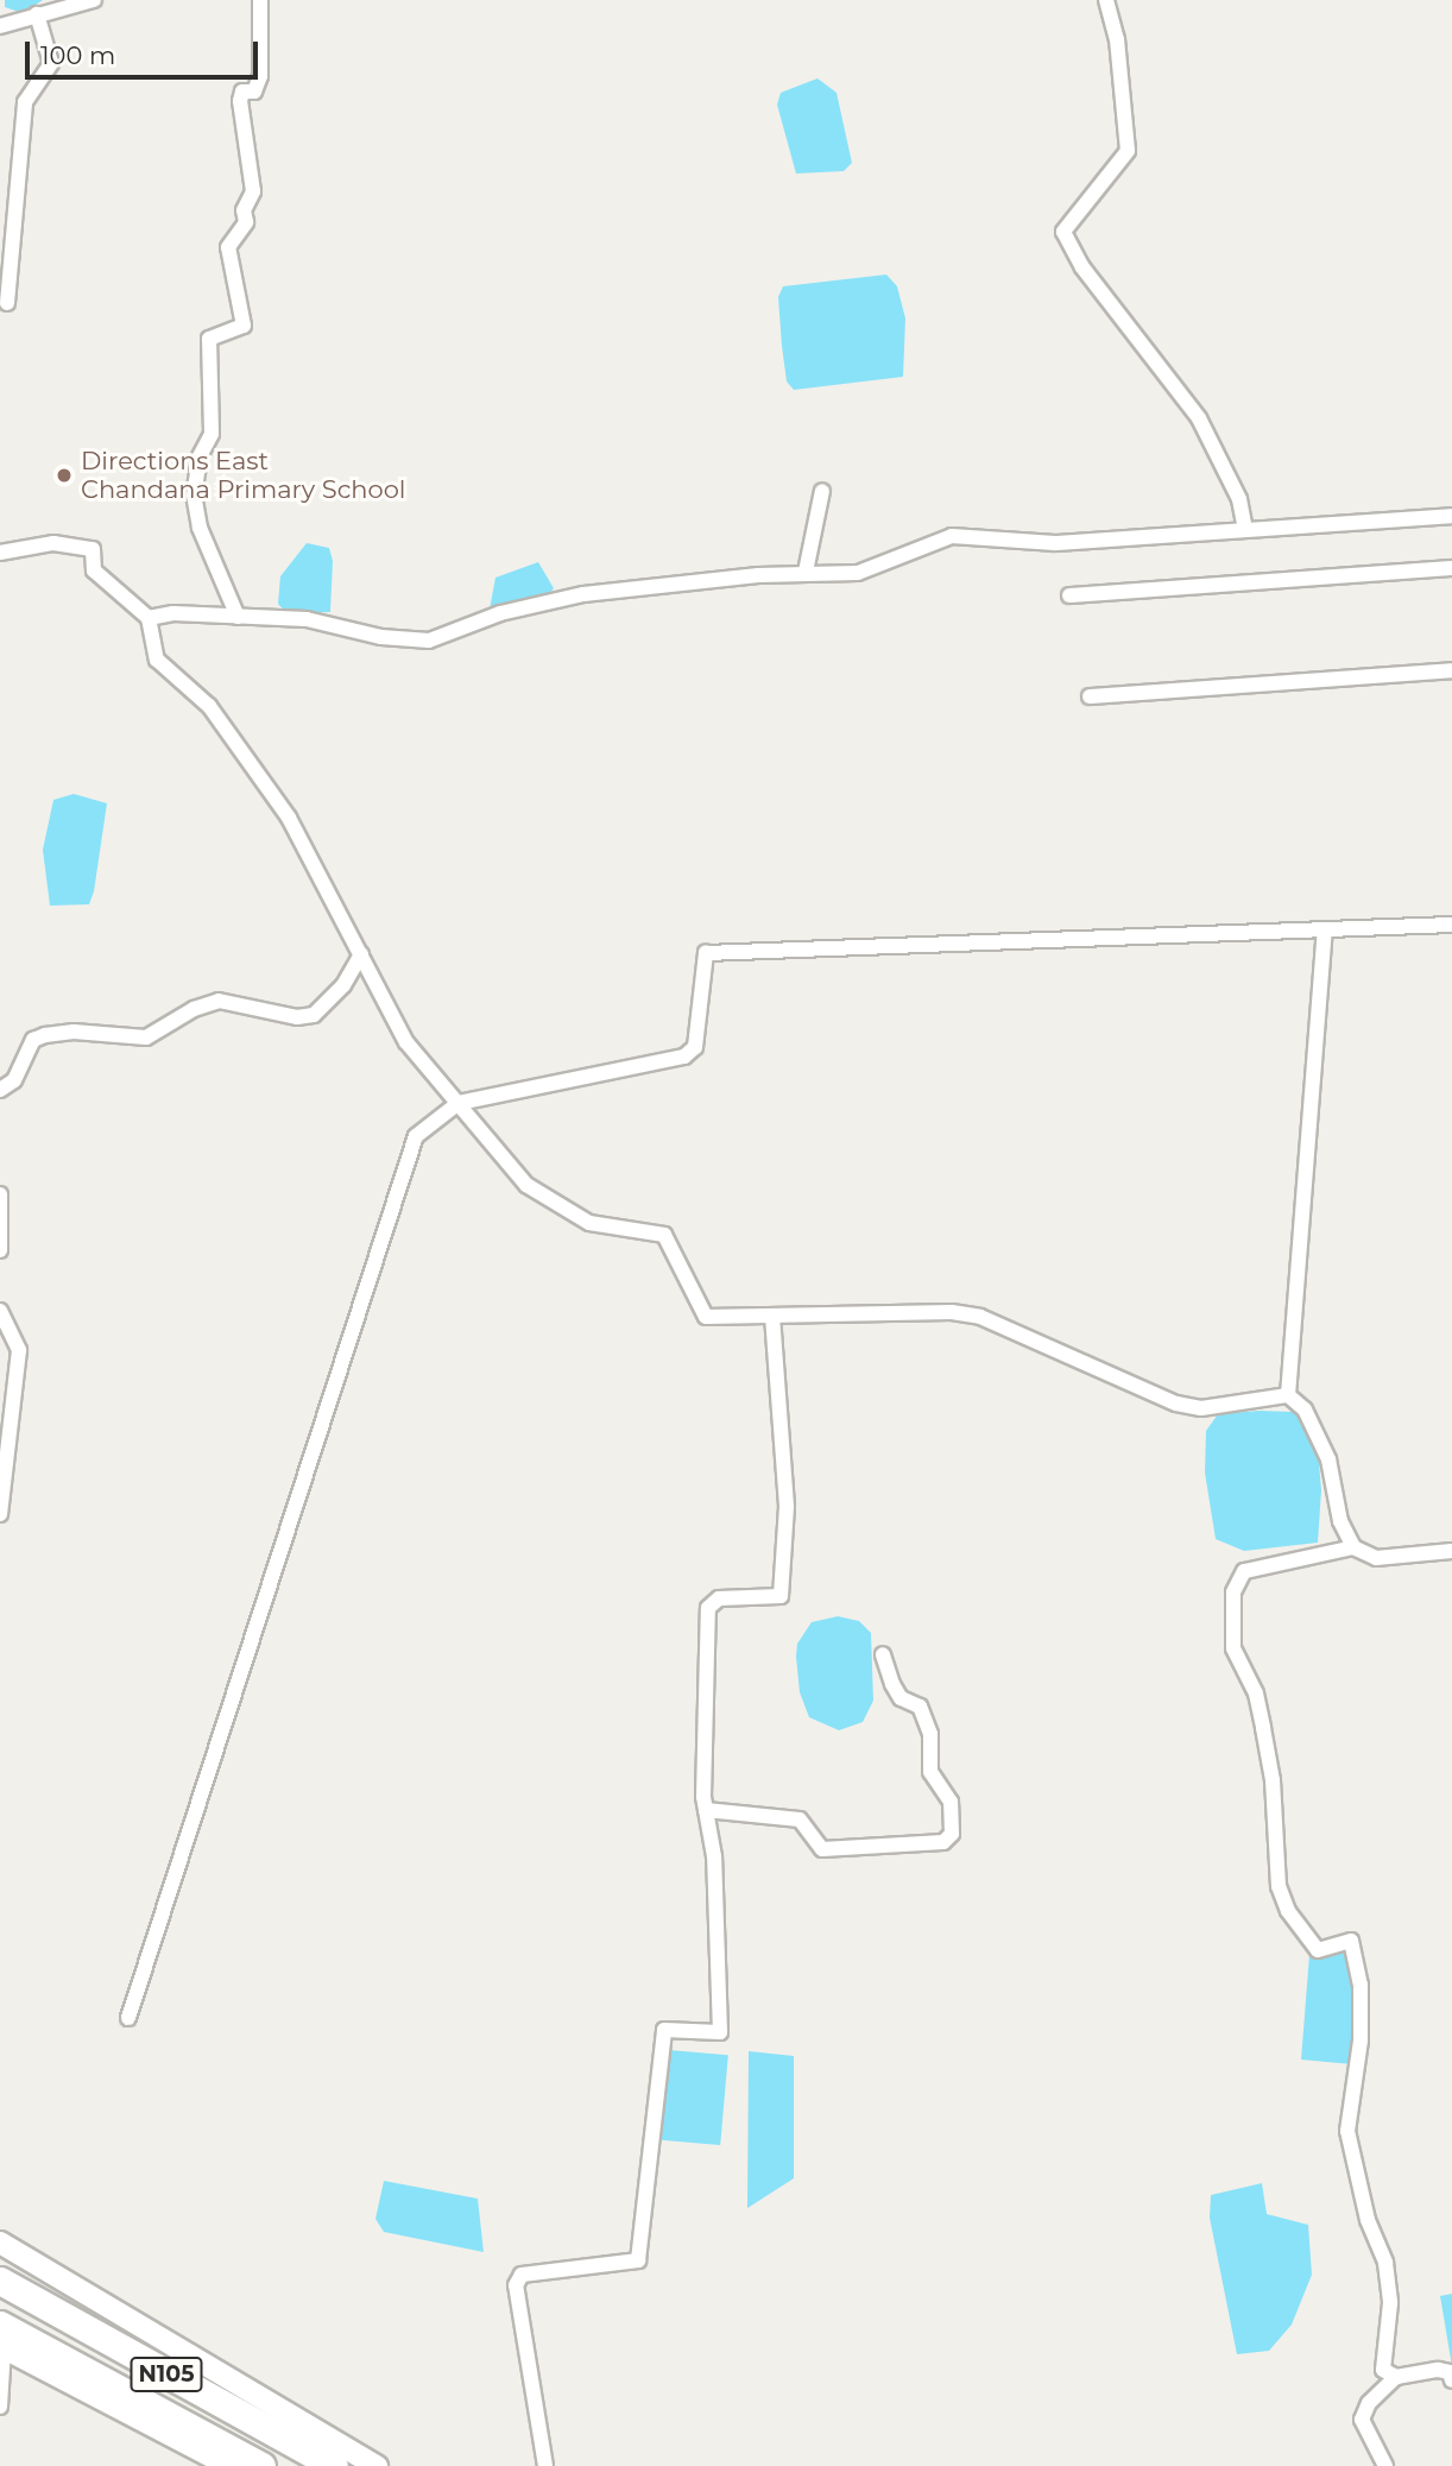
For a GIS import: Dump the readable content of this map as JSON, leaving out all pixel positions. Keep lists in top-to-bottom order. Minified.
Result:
{"streets":{"highway":["N105"]},"places":["Directions East Chandana Primary School"],"scale_bar":"100 m"}
